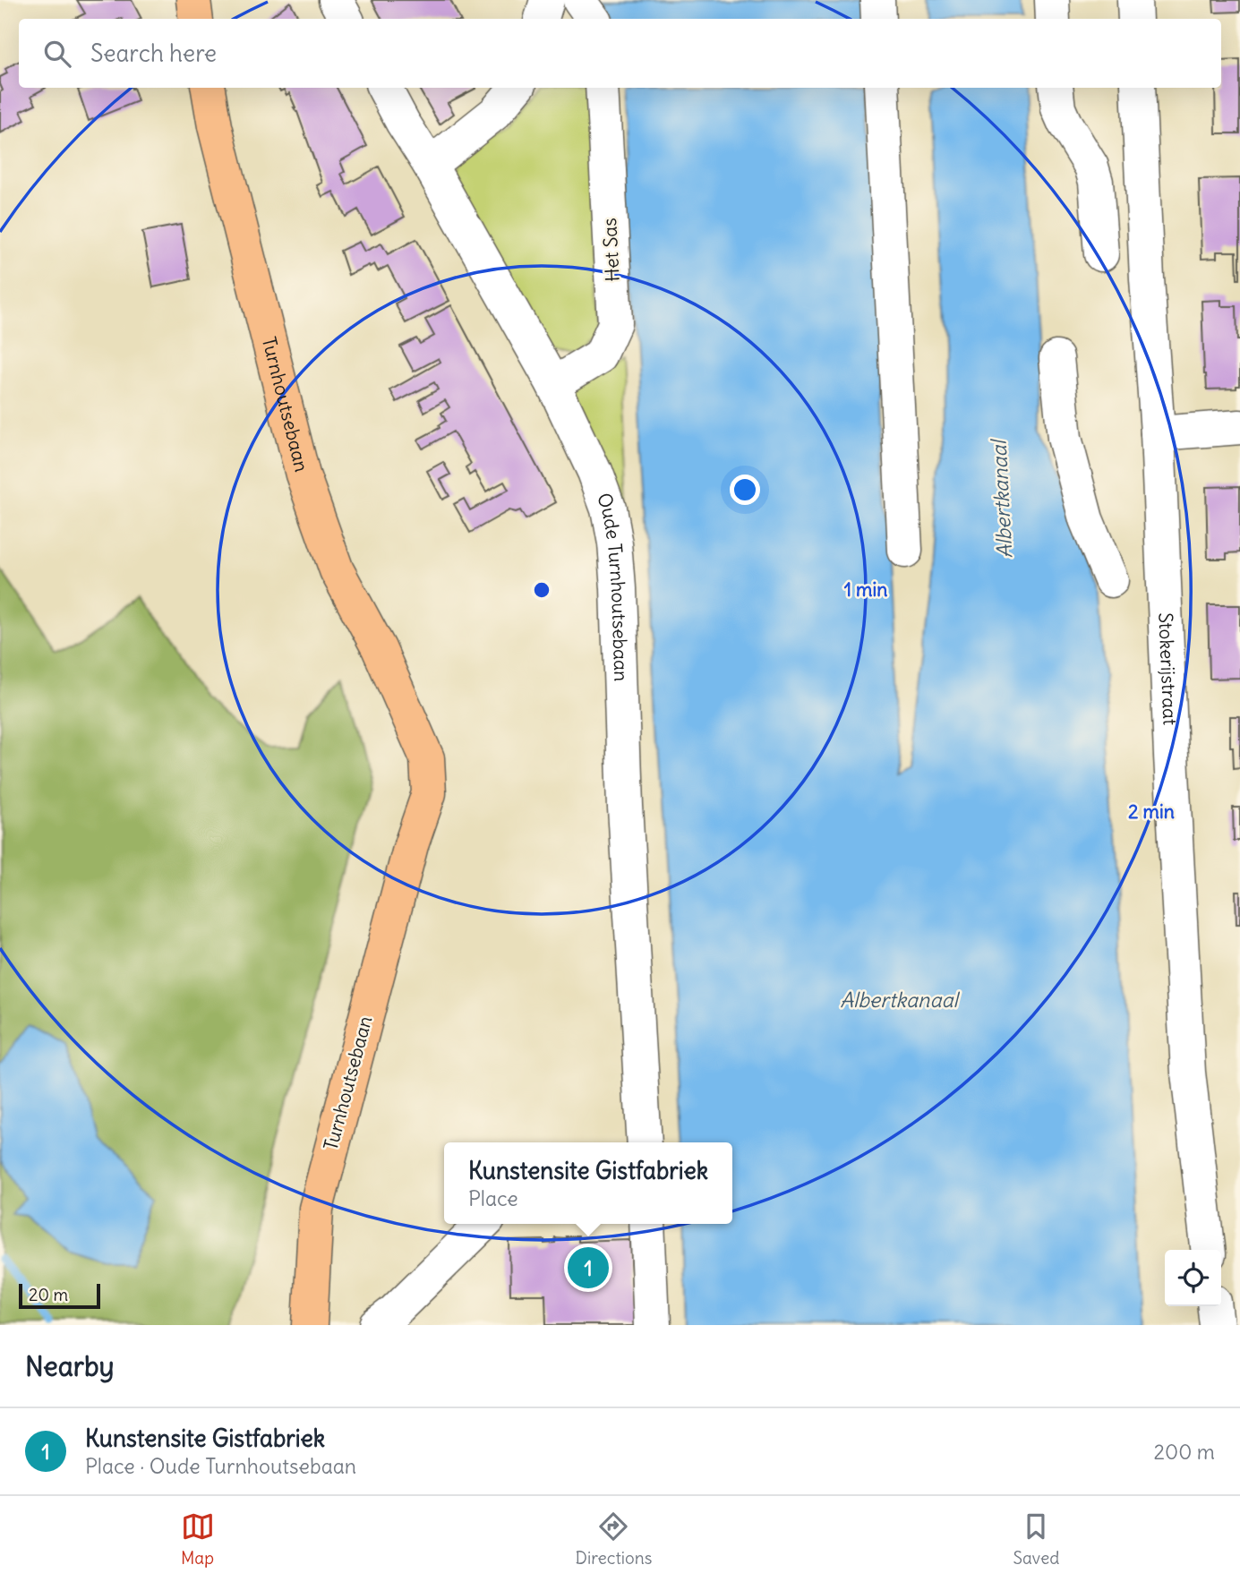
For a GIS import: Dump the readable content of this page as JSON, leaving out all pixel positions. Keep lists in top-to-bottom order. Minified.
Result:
{"streets":{"main road":["Turnhoutsebaan"],"street":["Het Sas","Oude Turnhoutsebaan","Stokerijstraat"]},"crossings":[["Het Sas","Oude Turnhoutsebaan"]],"water":["Albertkanaal"],"scale_bar":"20 m","page":{"search":"Search here","popup":["Kunstensite Gistfabriek","Place"],"pins":"1","scale":"20 m","heading":"Nearby","list":[{"mark":"1","name":"Kunstensite Gistfabriek","note":"Place · Oude Turnhoutsebaan","value":"200 m"}],"nav":["Map","Directions","Saved"]},"rings":["1 min","2 min"]}
